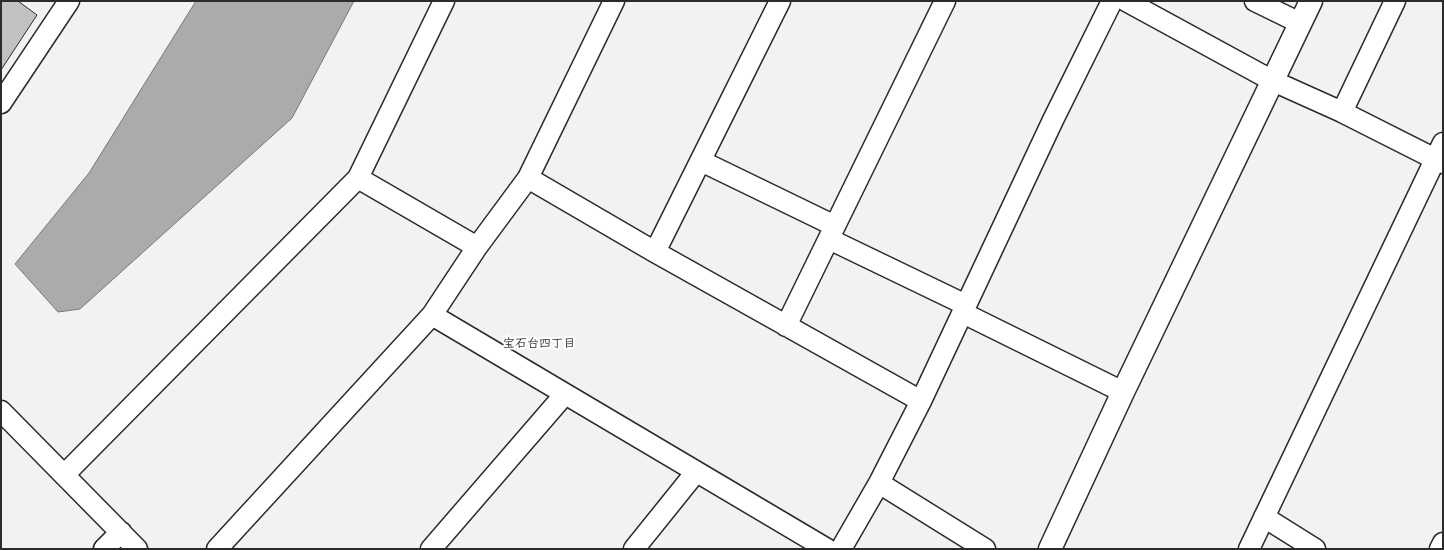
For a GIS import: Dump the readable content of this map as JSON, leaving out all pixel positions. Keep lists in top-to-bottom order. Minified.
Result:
{"districts":["宝石台四丁目"]}
